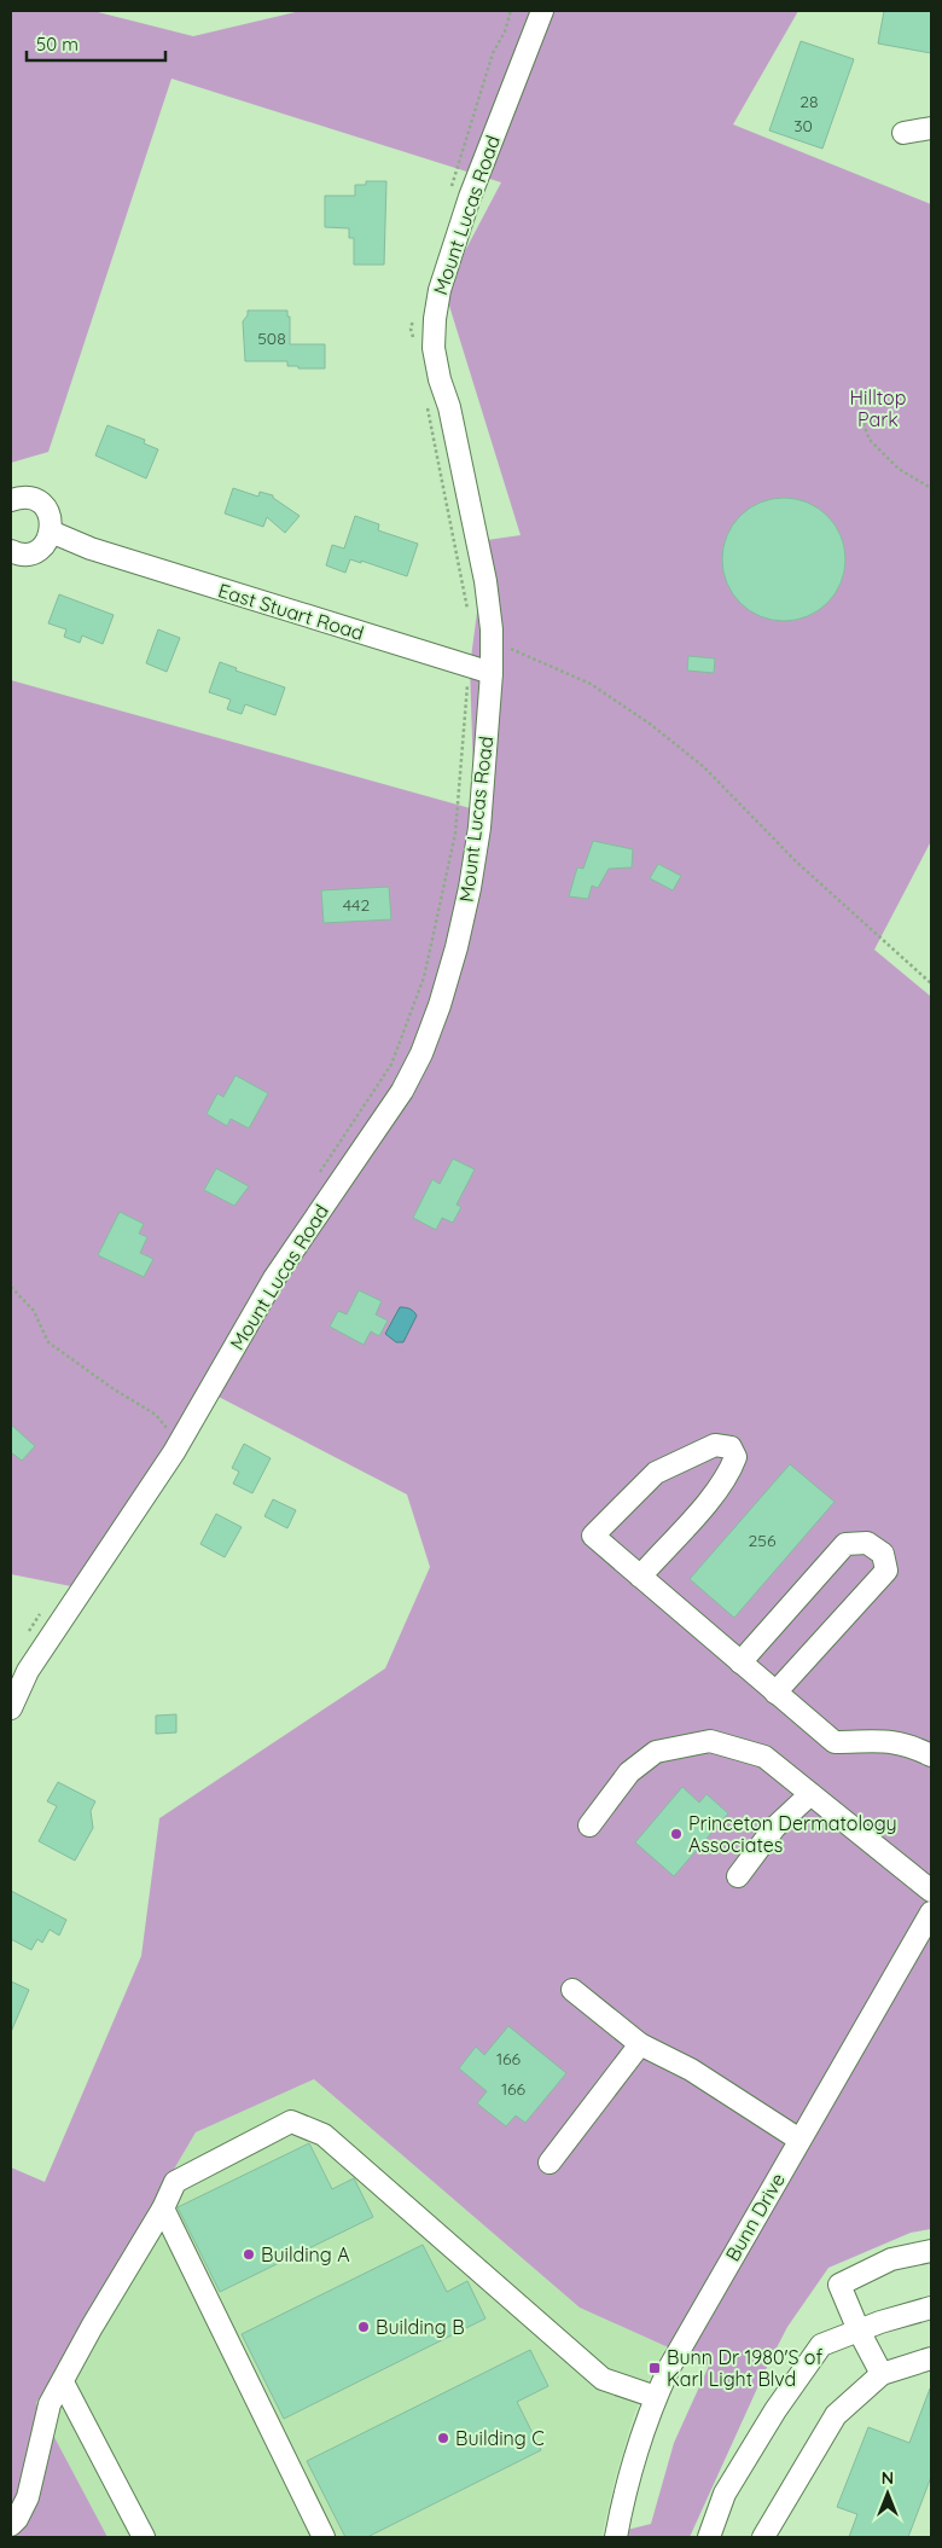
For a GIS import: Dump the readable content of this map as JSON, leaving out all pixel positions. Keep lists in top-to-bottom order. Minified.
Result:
{"streets":{"street":["Mount Lucas Road","East Stuart Road","Bunn Drive"]},"crossings":[["Mount Lucas Road","East Stuart Road"]],"parks":["Hilltop Park"],"places":{"other":["Princeton Dermatology Associates","Building A","Building B","Building C"],"transit":["Bunn Dr 1980'S of Karl Light Blvd"]},"house_numbers":["28","30","508","442","256","166","166"],"scale_bar":"50 m","north":"top"}
